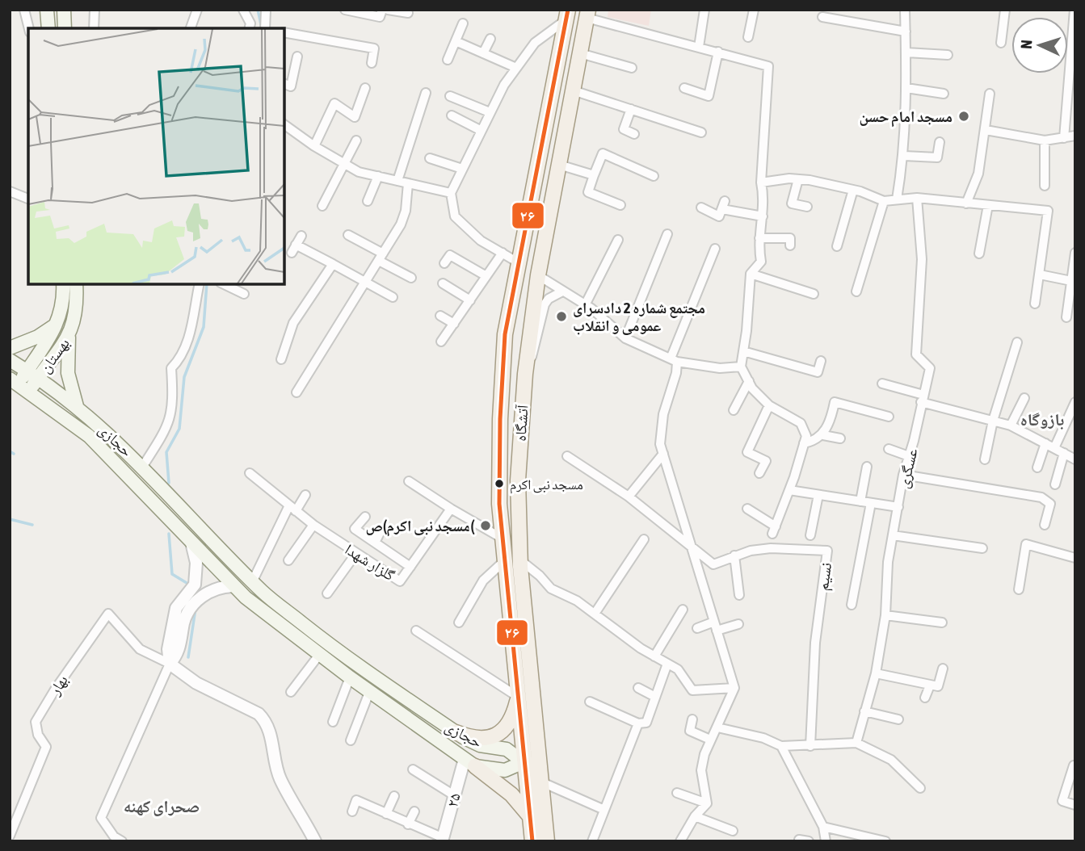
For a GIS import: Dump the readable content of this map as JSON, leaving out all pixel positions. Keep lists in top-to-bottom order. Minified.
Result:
{"streets":{"main road":["بهستان","آتشگاه","حجازی"],"street":["عسگری","گلزار شهدا","نسیم","بهار","۲۵"]},"crossings":[["بهستان","حجازی"],["آتشگاه","حجازی"],["حجازی","۲۵"]],"districts":["بازوگاه","صحرای کهنه"],"places":["مسجد امام حسن","مجتمع شماره 2 دادسرای عمومی و انقلاب","مسجد نبی اکرم","مسجد نبی اکرم)ص("],"lines":["transit line ۲۶"],"north":"left"}
